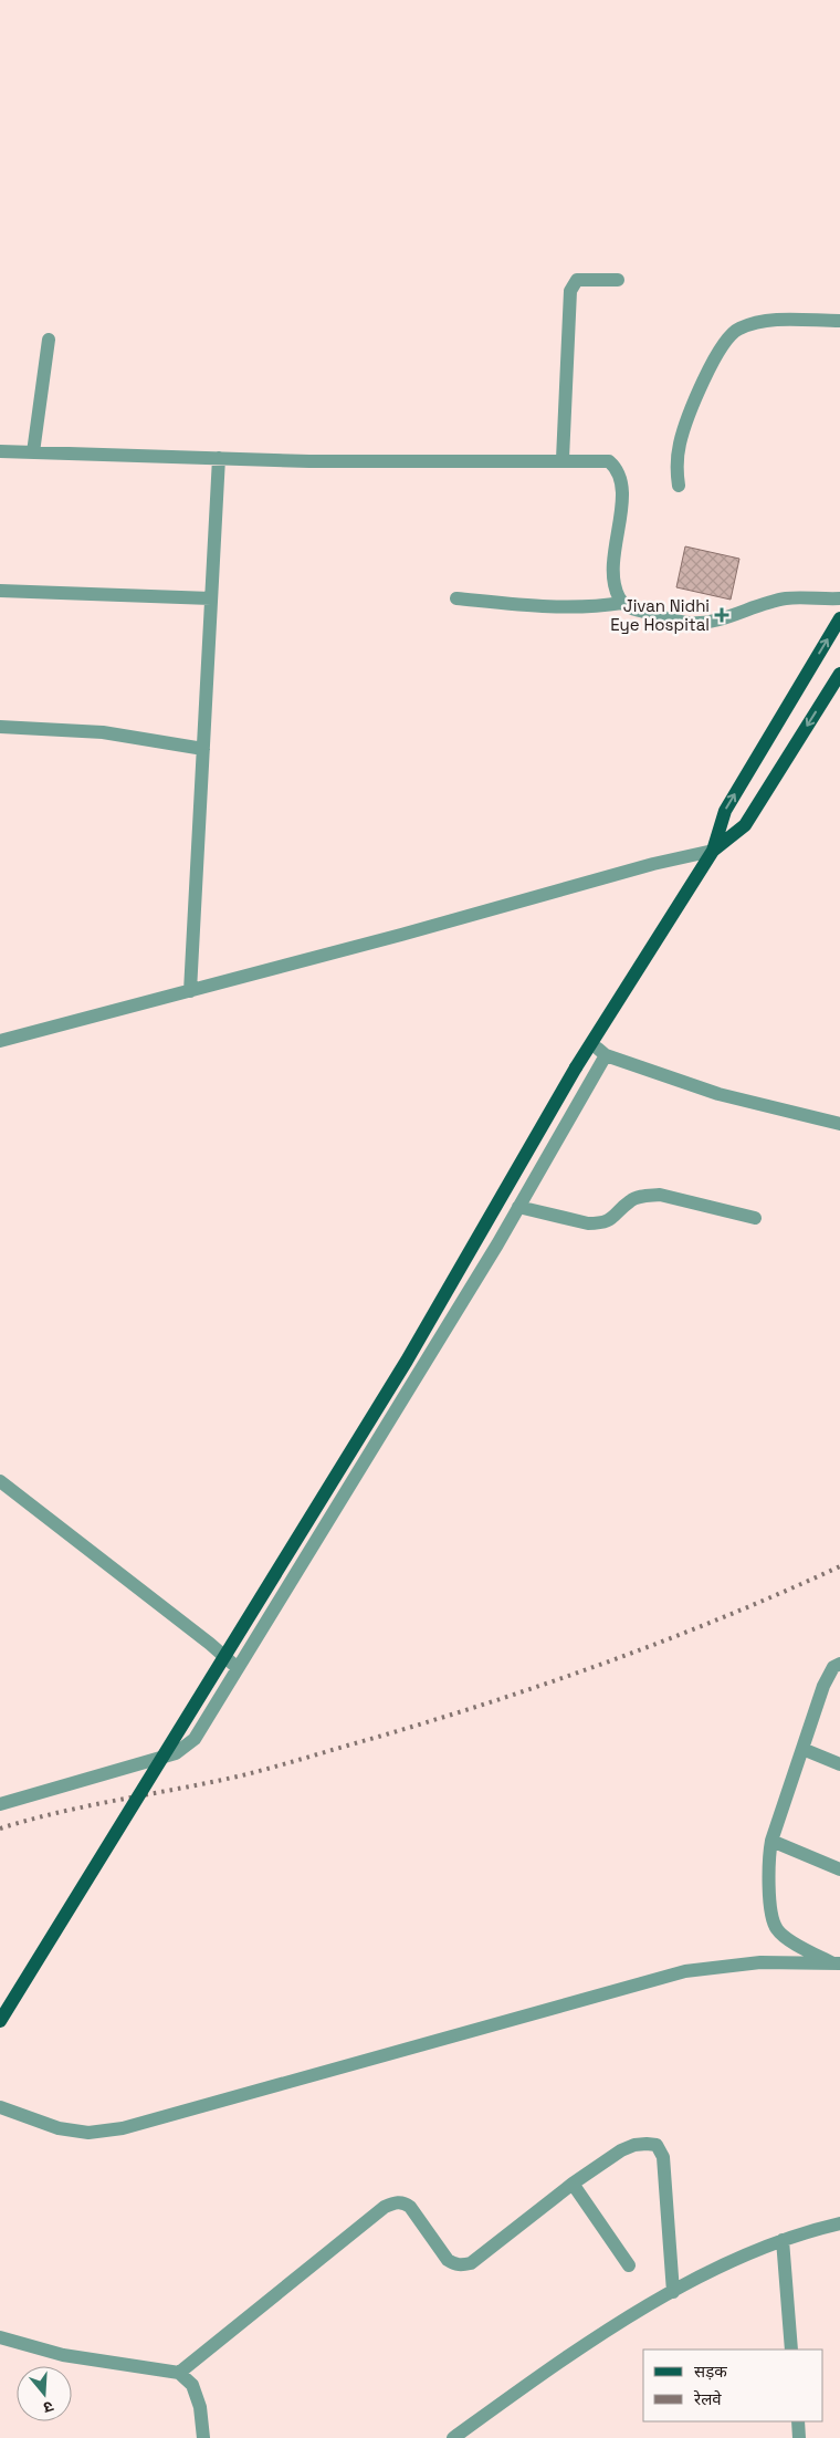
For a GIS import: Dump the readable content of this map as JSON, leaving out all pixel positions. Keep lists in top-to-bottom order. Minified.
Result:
{"places":{"health":["Jivan Nidhi Eye Hospital"]},"legend":["सड़क","रेलवे"],"north":"bottom"}
